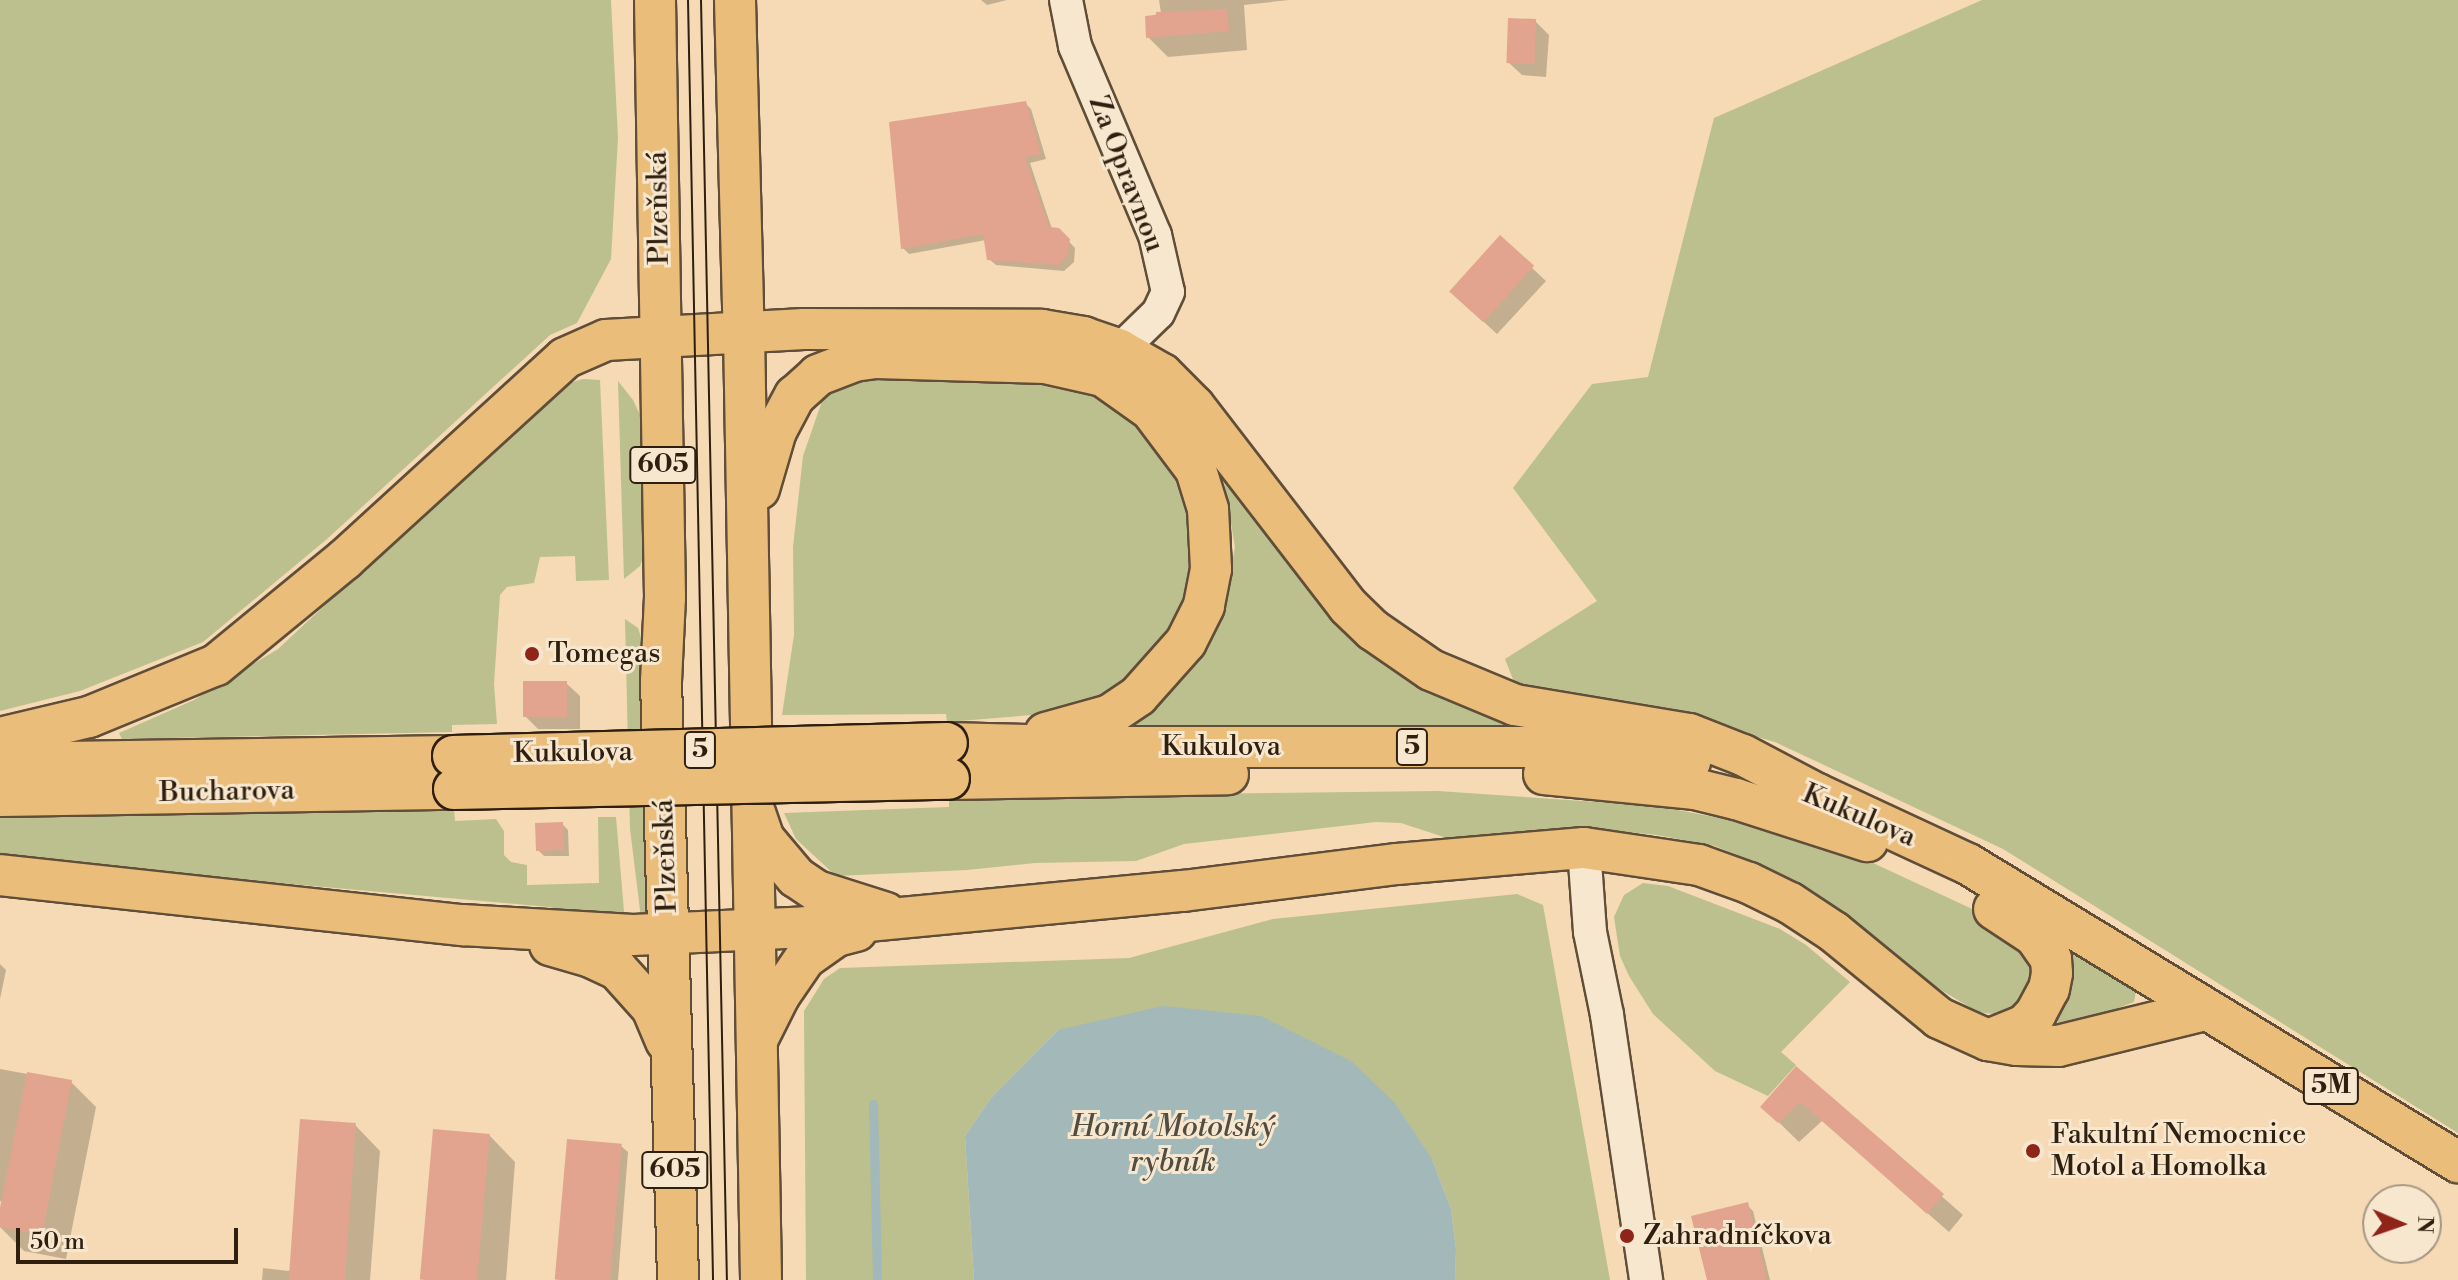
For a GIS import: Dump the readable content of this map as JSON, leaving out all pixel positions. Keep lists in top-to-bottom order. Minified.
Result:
{"streets":{"main road":["Plzeňská","605","Kukulova","5","Bucharova","5M"],"street":["Za Opravnou"]},"crossings":[["Kukulova","Bucharova"]],"water":["Horní Motolský rybník"],"places":["Tomegas","Fakultní Nemocnice Motol a Homolka","Zahradníčkova"],"scale_bar":"50 m","north":"right"}
